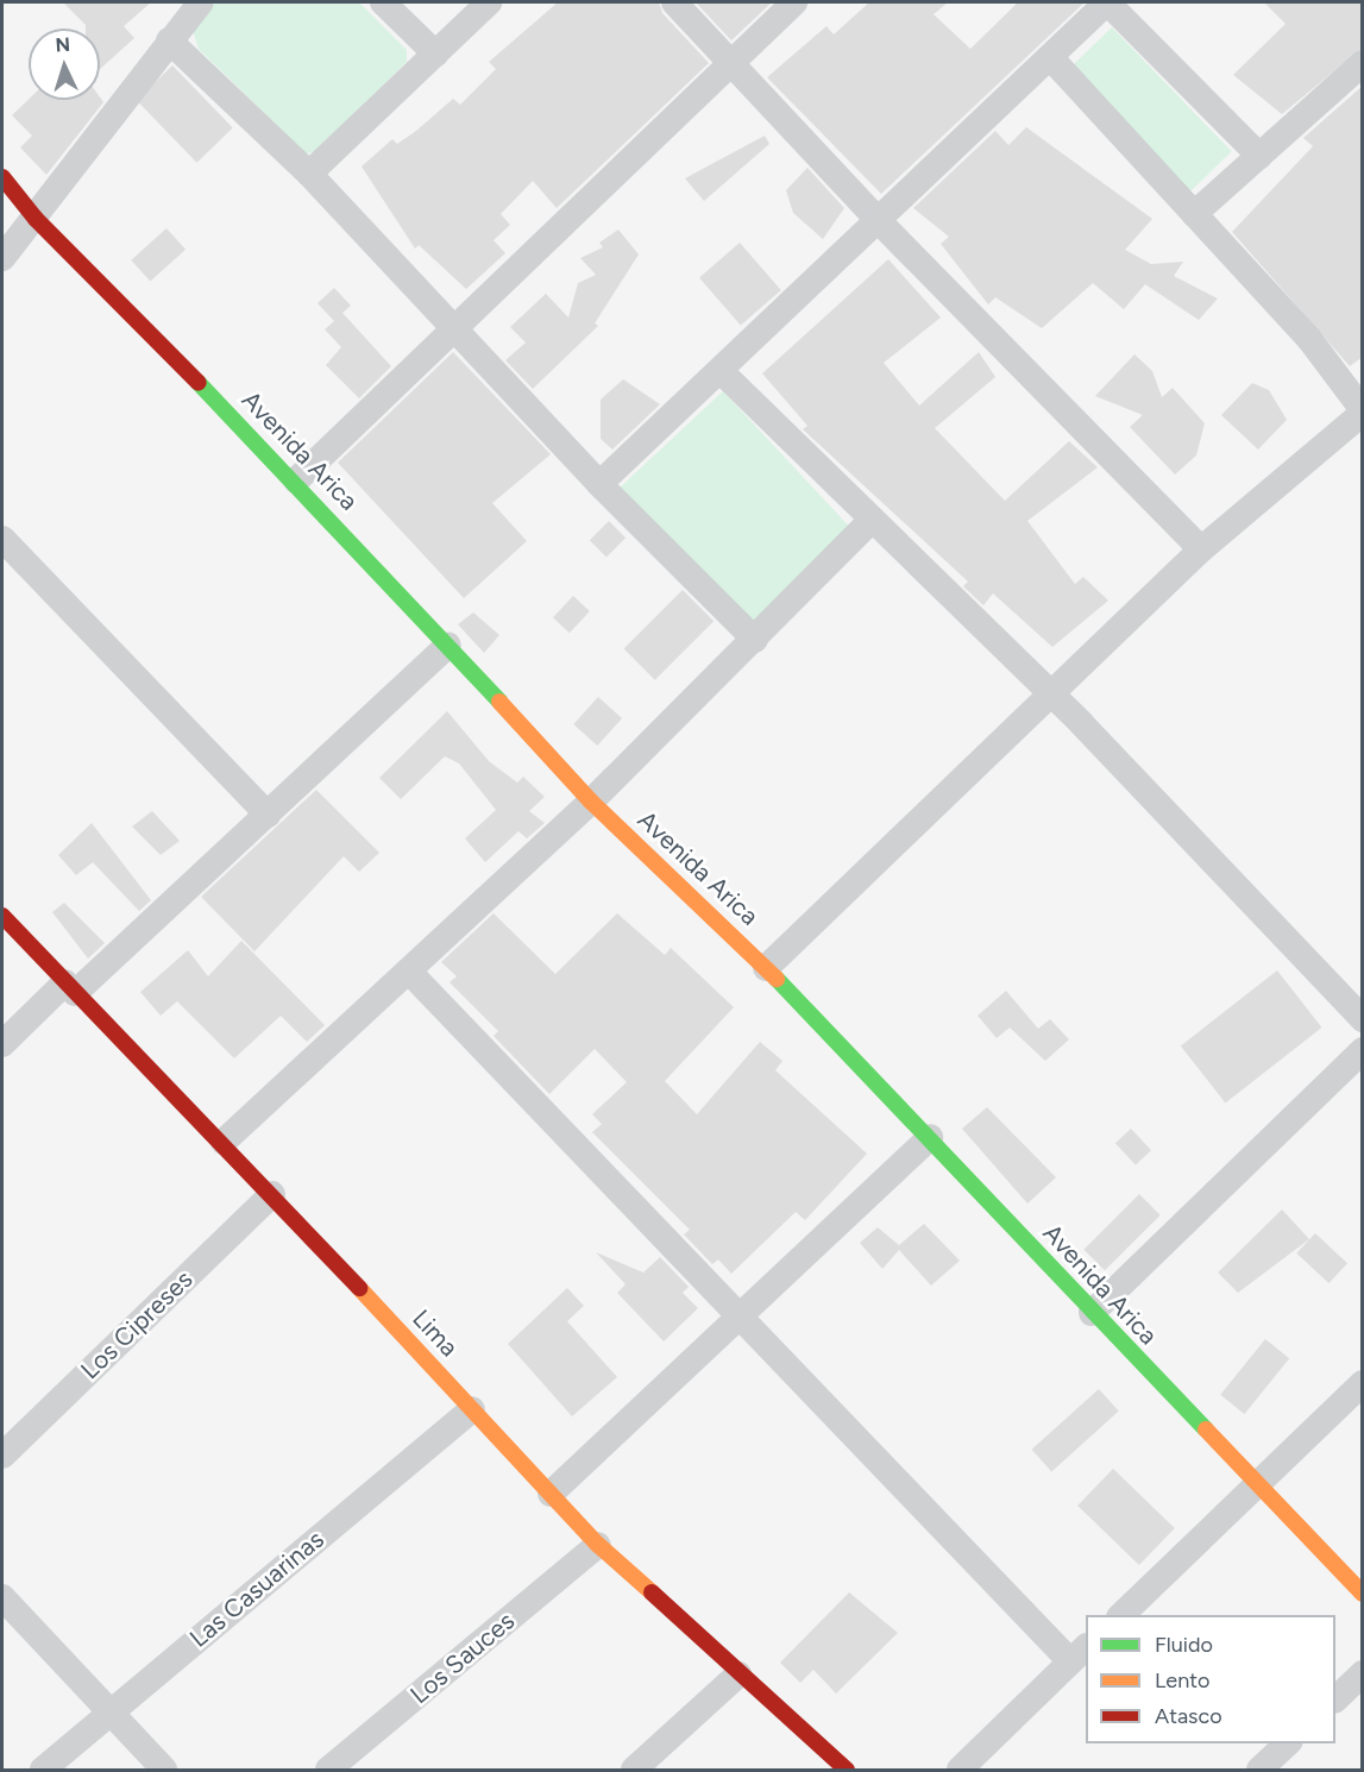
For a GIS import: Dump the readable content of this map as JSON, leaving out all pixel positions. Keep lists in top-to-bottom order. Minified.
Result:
{"streets":{"street":["Avenida Arica","Los Cipreses","Lima","Las Casuarinas","Los Sauces"]},"crossings":[["Los Cipreses","Lima"],["Lima","Las Casuarinas"],["Lima","Los Sauces"]],"legend":["Fluido","Lento","Atasco"],"north":"top"}
